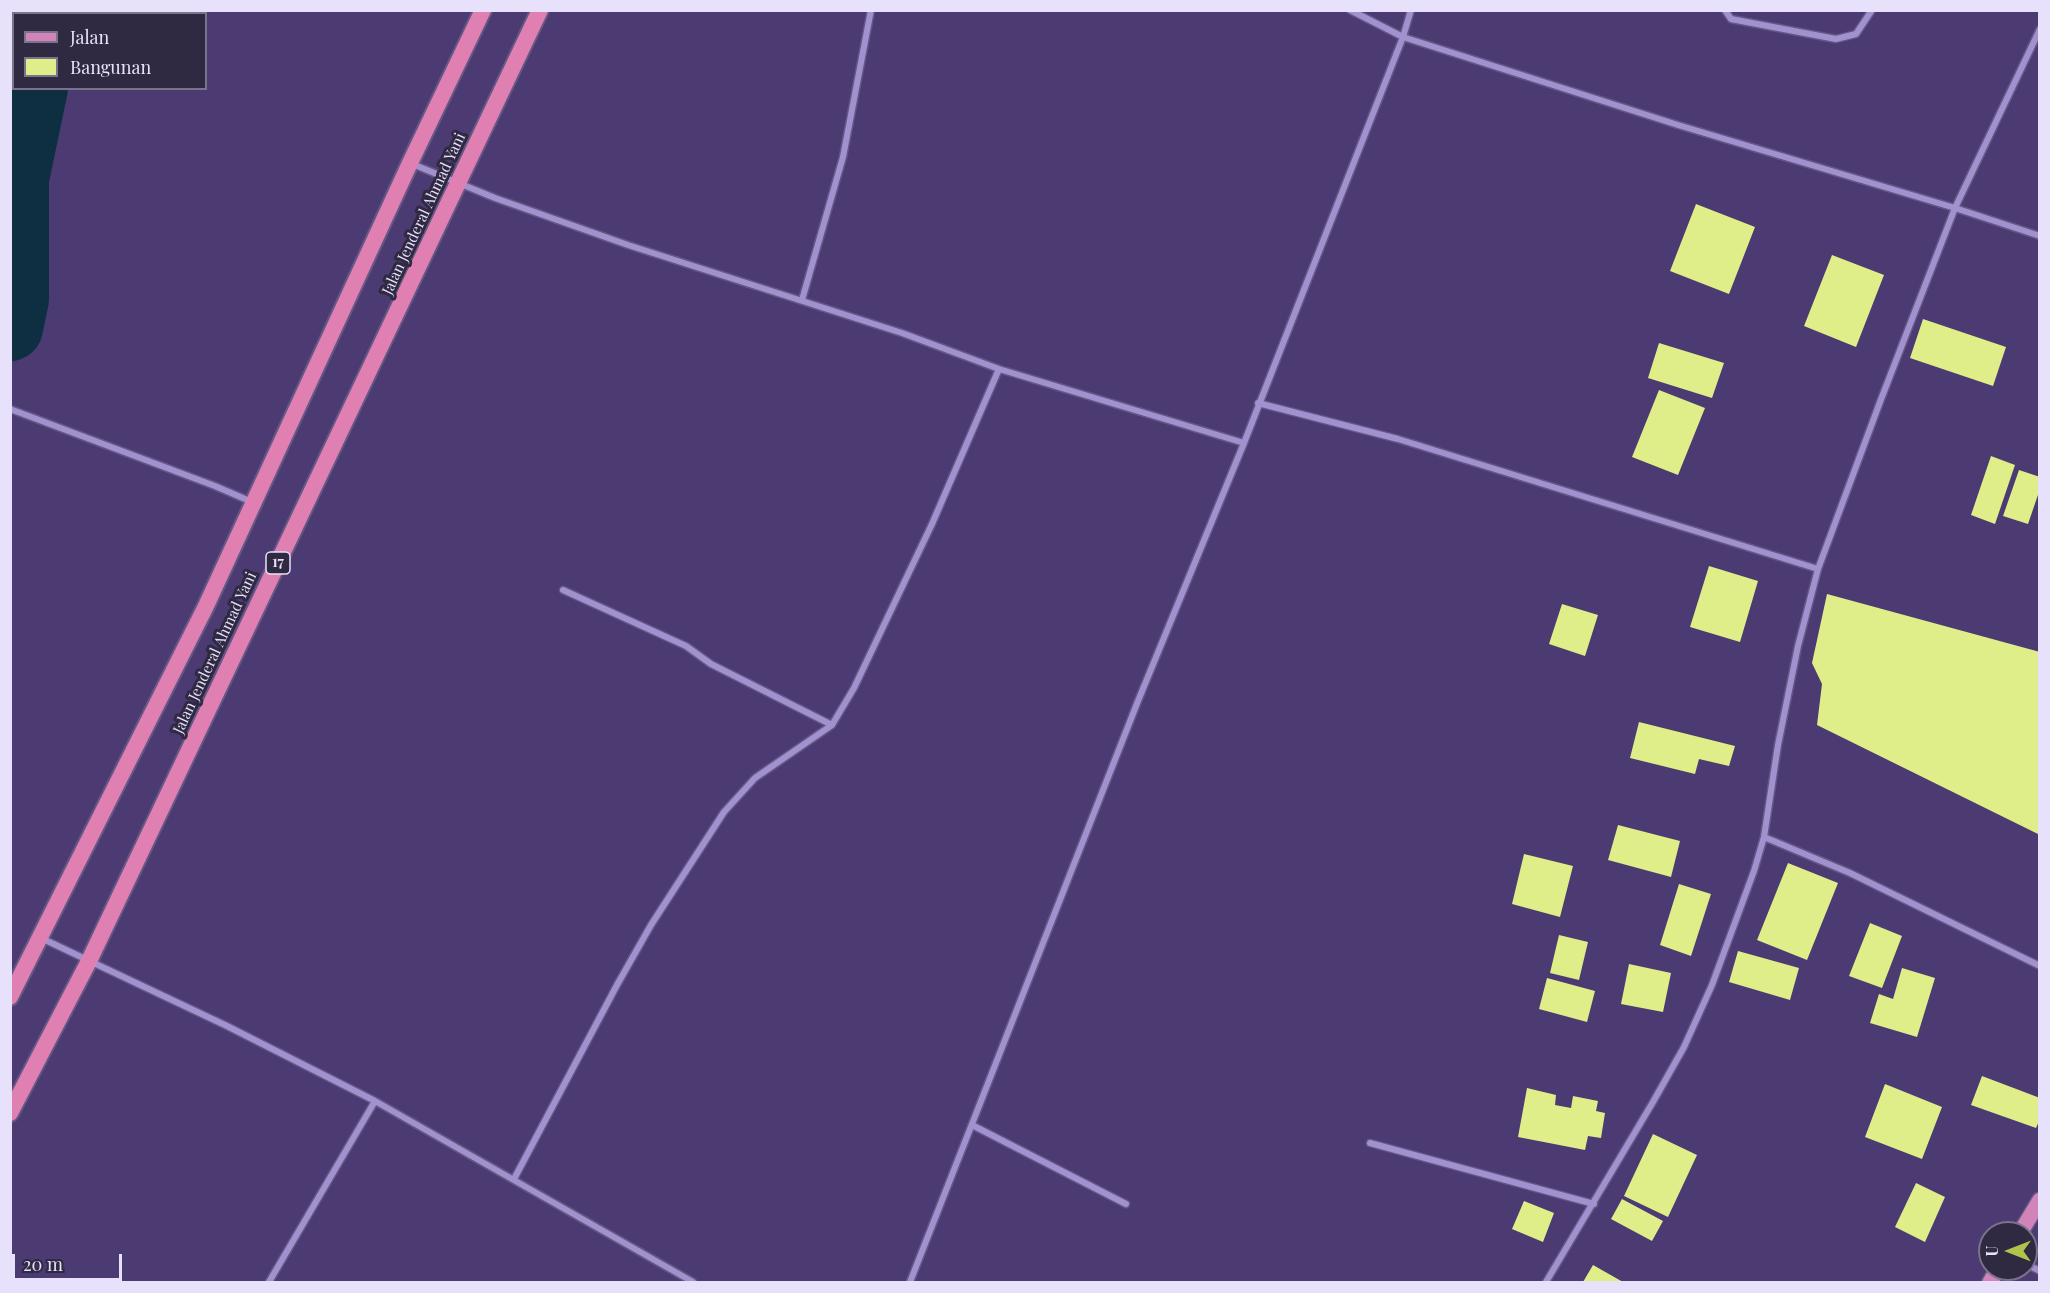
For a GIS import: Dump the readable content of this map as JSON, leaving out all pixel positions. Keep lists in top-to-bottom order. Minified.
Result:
{"streets":{"highway":["Jalan Jenderal Ahmad Yani","17"]},"legend":["Jalan","Bangunan"],"scale_bar":"20 m","north":"left"}
